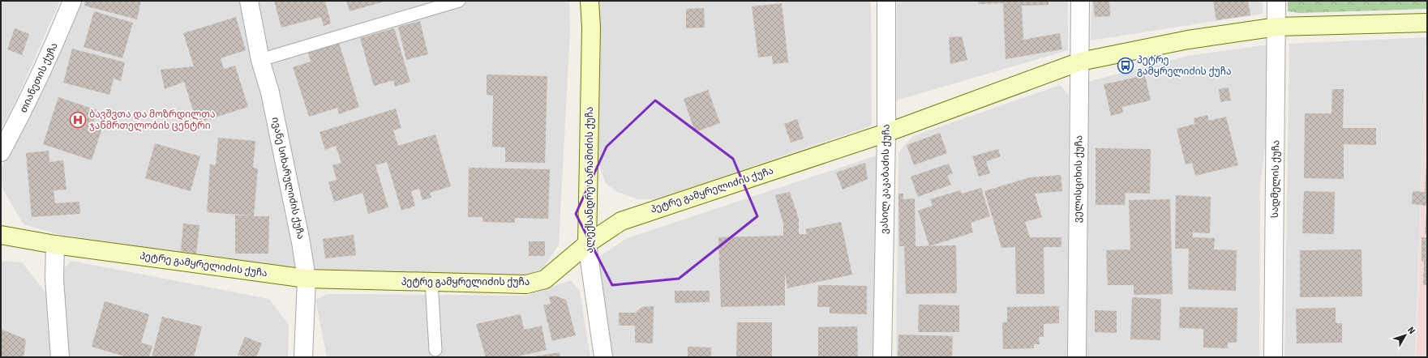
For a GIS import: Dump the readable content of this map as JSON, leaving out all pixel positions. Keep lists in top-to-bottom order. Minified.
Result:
{"streets":{"street":["თიანეთის ქუჩა","ივანე სიხარულიძის ქუჩა","ვასილ კაკაბაძის ქუჩა","ველისციხის ქუჩა","სადმელის ქუჩა","ალექსანდრე ბარამიძის ქუჩა","პეტრე გამყრელიძის ქუჩა"]},"crossings":[["ივანე სიხარულიძის ქუჩა","პეტრე გამყრელიძის ქუჩა"],["ვასილ კაკაბაძის ქუჩა","პეტრე გამყრელიძის ქუჩა"],["ველისციხის ქუჩა","პეტრე გამყრელიძის ქუჩა"],["სადმელის ქუჩა","პეტრე გამყრელიძის ქუჩა"],["ალექსანდრე ბარამიძის ქუჩა","პეტრე გამყრელიძის ქუჩა"]],"places":{"bus stop":["პეტრე გამყრელიძის ქუჩა"],"hospital":["ბავშვთა და მოზრდილთა ჯანმრთელობის ცენტრი"]},"north":"top right"}
